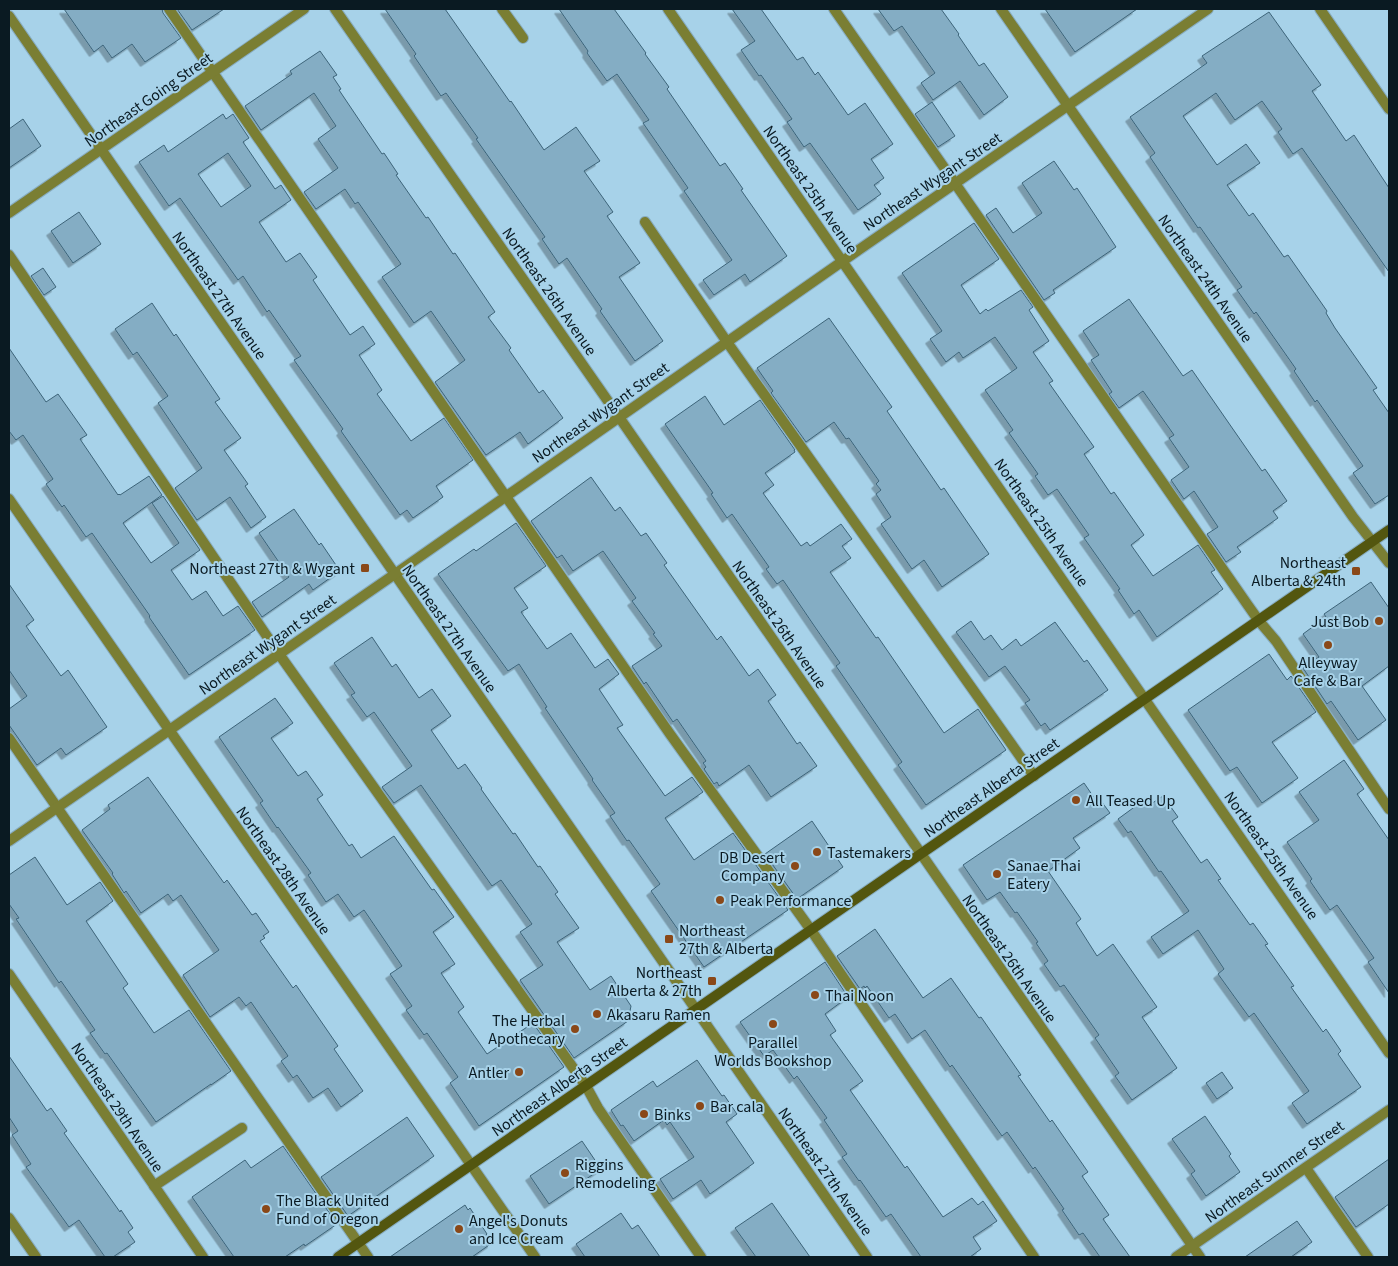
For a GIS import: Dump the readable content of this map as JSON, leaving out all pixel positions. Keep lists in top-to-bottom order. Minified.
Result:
{"streets":{"street":["Northeast Going Street","Northeast Wygant Street","Northeast 25th Avenue","Northeast 24th Avenue","Northeast 26th Avenue","Northeast 27th Avenue","Northeast Alberta Street","Northeast 28th Avenue","Northeast 29th Avenue","Northeast Sumner Street"]},"crossings":[["Northeast Going Street","Northeast 27th Avenue"],["Northeast Wygant Street","Northeast 25th Avenue"],["Northeast Wygant Street","Northeast 24th Avenue"],["Northeast Wygant Street","Northeast 26th Avenue"],["Northeast Wygant Street","Northeast 27th Avenue"],["Northeast Wygant Street","Northeast 28th Avenue"],["Northeast 25th Avenue","Northeast Alberta Street"],["Northeast 24th Avenue","Northeast Alberta Street"],["Northeast 26th Avenue","Northeast Alberta Street"],["Northeast 26th Avenue","Northeast Sumner Street"],["Northeast 27th Avenue","Northeast Alberta Street"],["Northeast Alberta Street","Northeast 28th Avenue"]],"places":{"transit":["Northeast 27th & Wygant","Northeast Alberta & 24th","Northeast 27th & Alberta","Northeast Alberta & 27th"],"other":["Just Bob","Alleyway Cafe & Bar","All Teased Up","Tastemakers","DB Desert Company","Sanae Thai Eatery","Peak Performance","Thai Noon","Akasaru Ramen","Parallel Worlds Bookshop","The Herbal Apothecary","Antler","Bar cala","Binks","Riggins Remodeling","The Black United Fund of Oregon","Angel's Donuts and Ice Cream"]}}
